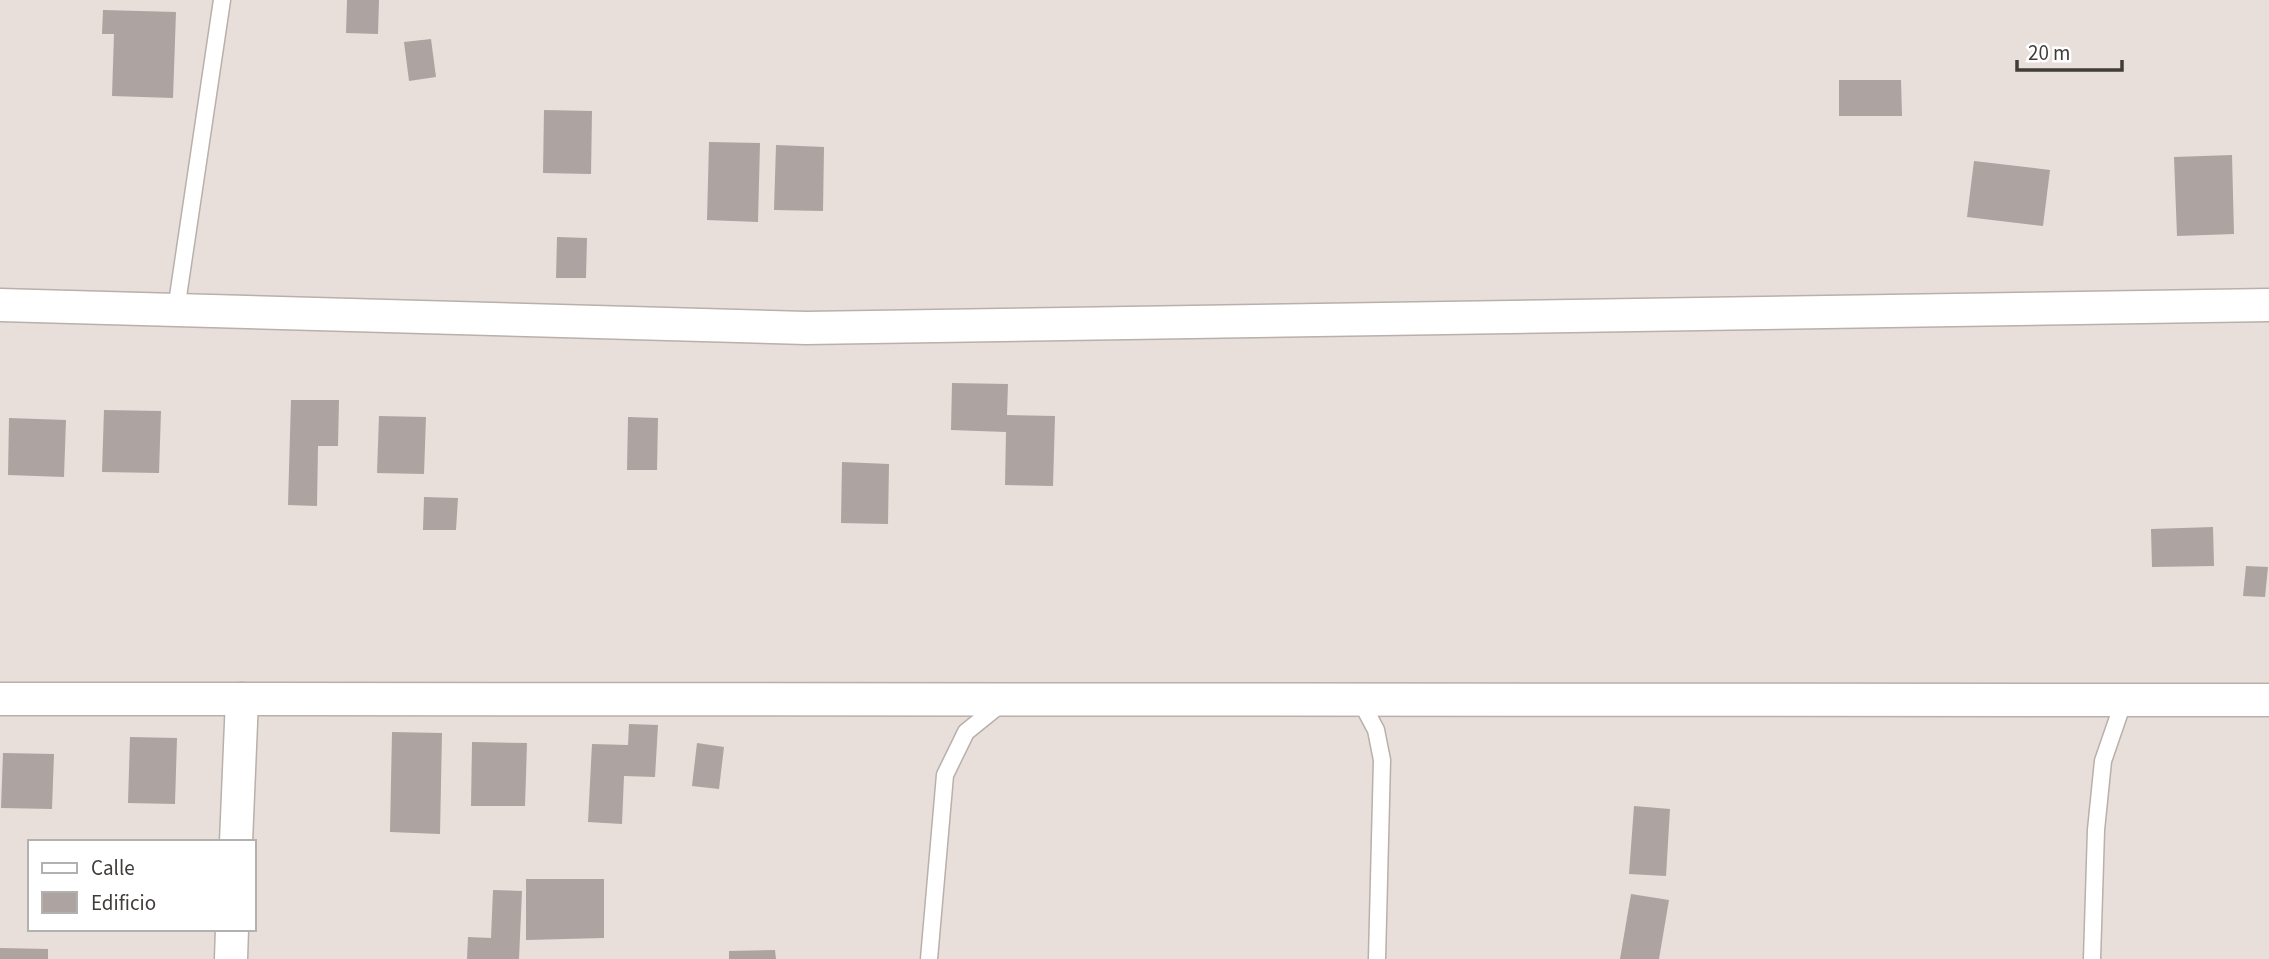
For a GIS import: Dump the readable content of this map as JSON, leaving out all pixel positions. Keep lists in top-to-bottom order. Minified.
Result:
{"legend":["Calle","Edificio"],"scale_bar":"20 m"}
